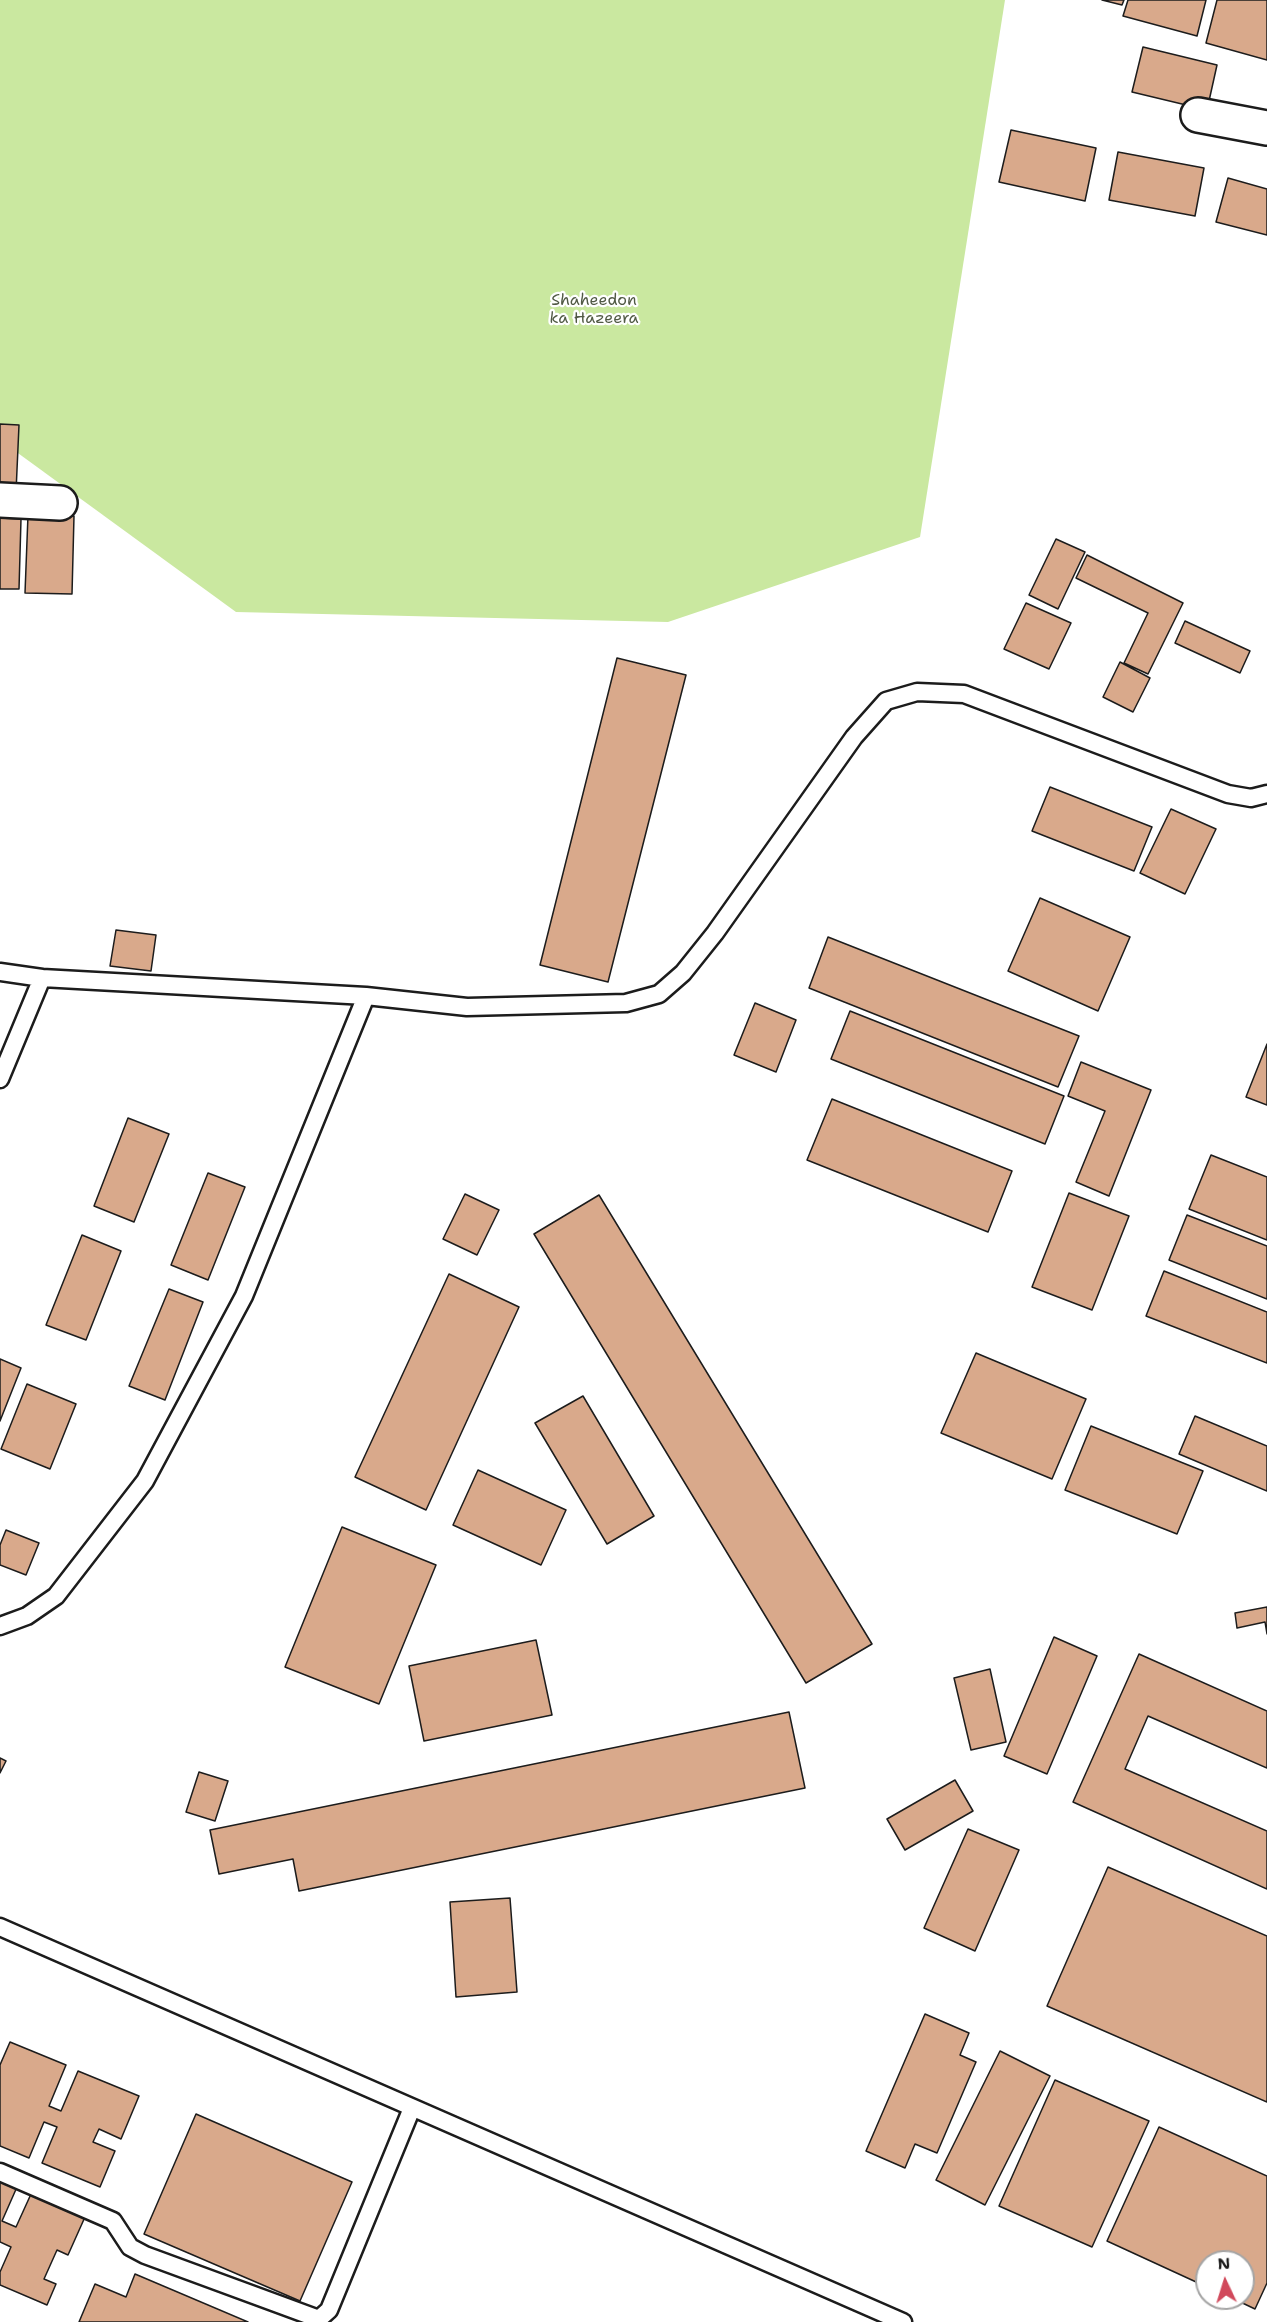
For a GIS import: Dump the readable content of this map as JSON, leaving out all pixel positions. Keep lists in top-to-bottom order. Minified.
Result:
{"parks":["Shaheedon ka Hazeera"],"north":"top"}
